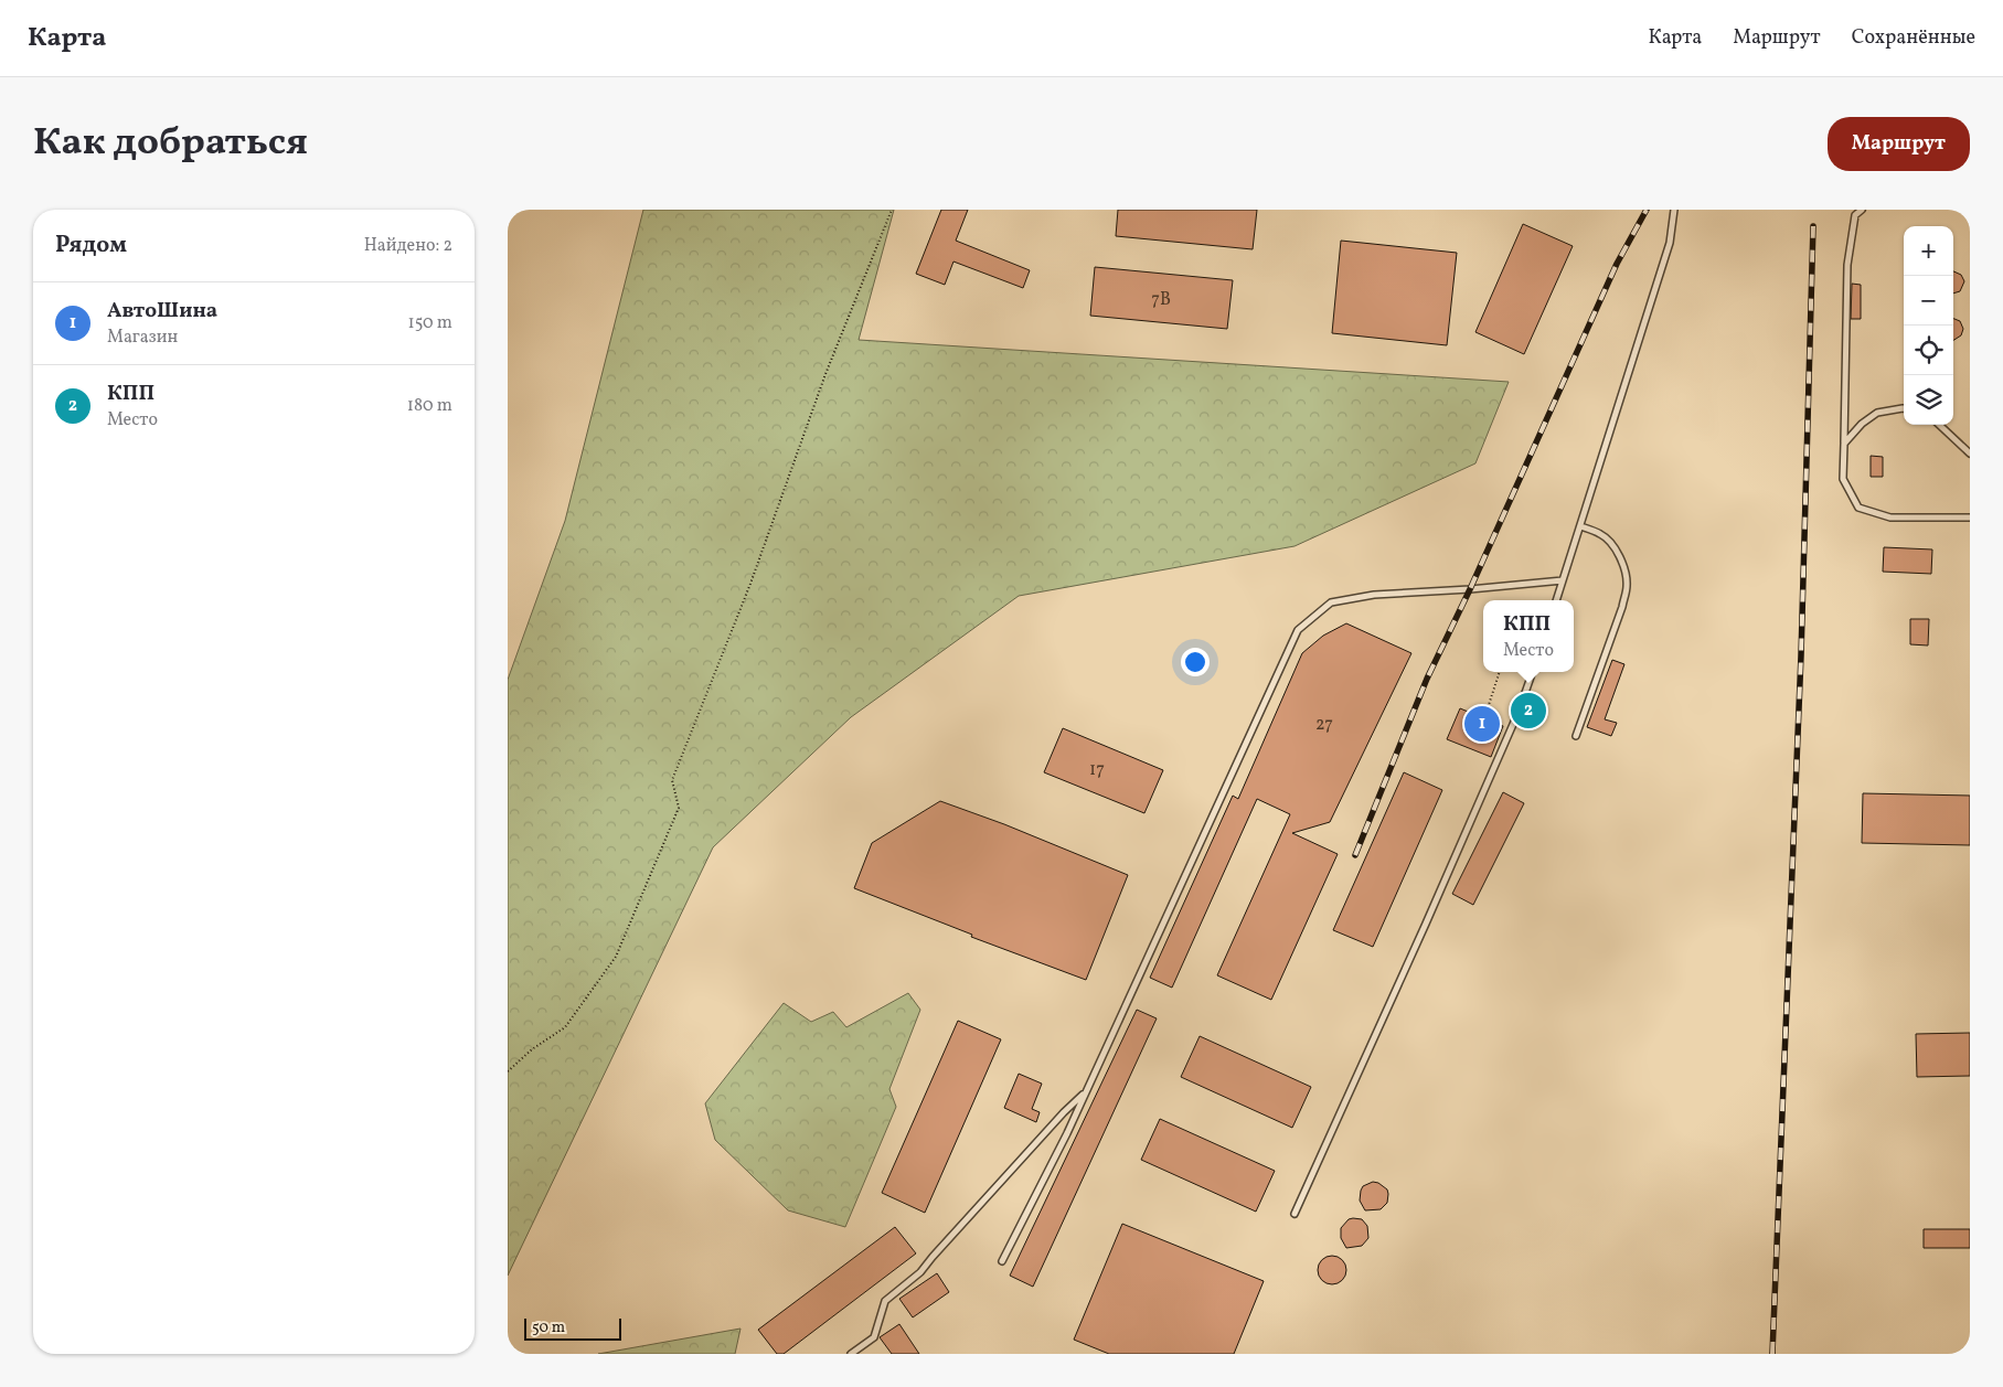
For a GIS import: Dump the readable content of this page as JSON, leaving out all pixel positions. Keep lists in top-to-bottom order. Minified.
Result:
{"house_numbers":["7В","27","17"],"scale_bar":"50 m","page":{"header":"Карта","nav":["Карта","Маршрут","Сохранённые"],"title":"Как добраться","buttons":"Маршрут","heading":["Рядом","Найдено: 2"],"map_buttons":["+","−"],"list":[{"mark":"1","name":"АвтоШина","note":"Магазин","value":"150 m"},{"mark":"2","name":"КПП","note":"Место","value":"180 m"}],"popup":["КПП","Место"],"pins":["2","1"],"scale":"50 m"}}
